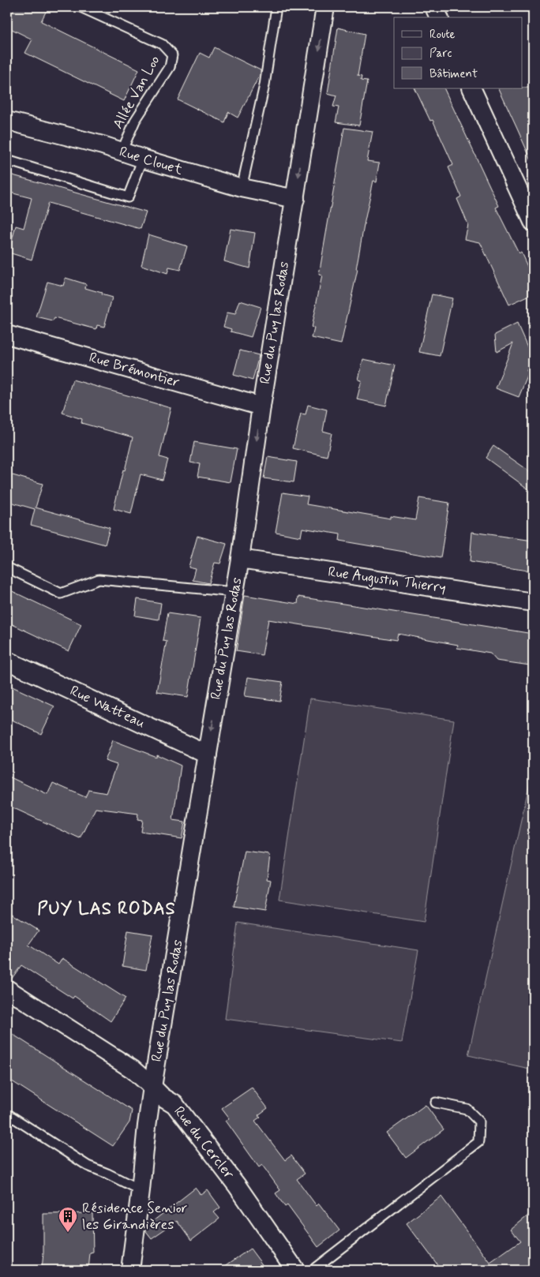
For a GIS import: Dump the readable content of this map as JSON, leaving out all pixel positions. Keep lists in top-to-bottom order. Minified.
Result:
{"streets":{"street":["Rue Clouet","Rue du Puy las Rodas","Rue Brémontier","Rue Augustin Thierry","Rue Watteau","Rue du Cercler"],"lane":["Allée Van Loo"]},"crossings":[["Allée Van Loo","Rue Clouet"],["Rue Clouet","Rue du Puy las Rodas"],["Rue du Puy las Rodas","Rue Brémontier"],["Rue du Puy las Rodas","Rue Augustin Thierry"],["Rue du Puy las Rodas","Rue Watteau"],["Rue du Puy las Rodas","Rue du Cercler"]],"one_way":["Rue du Puy las Rodas"],"districts":["PUY LAS RODAS"],"places":{"building":["Résidence Senior les Girandières"]},"legend":["Route","Parc","Bâtiment"]}
